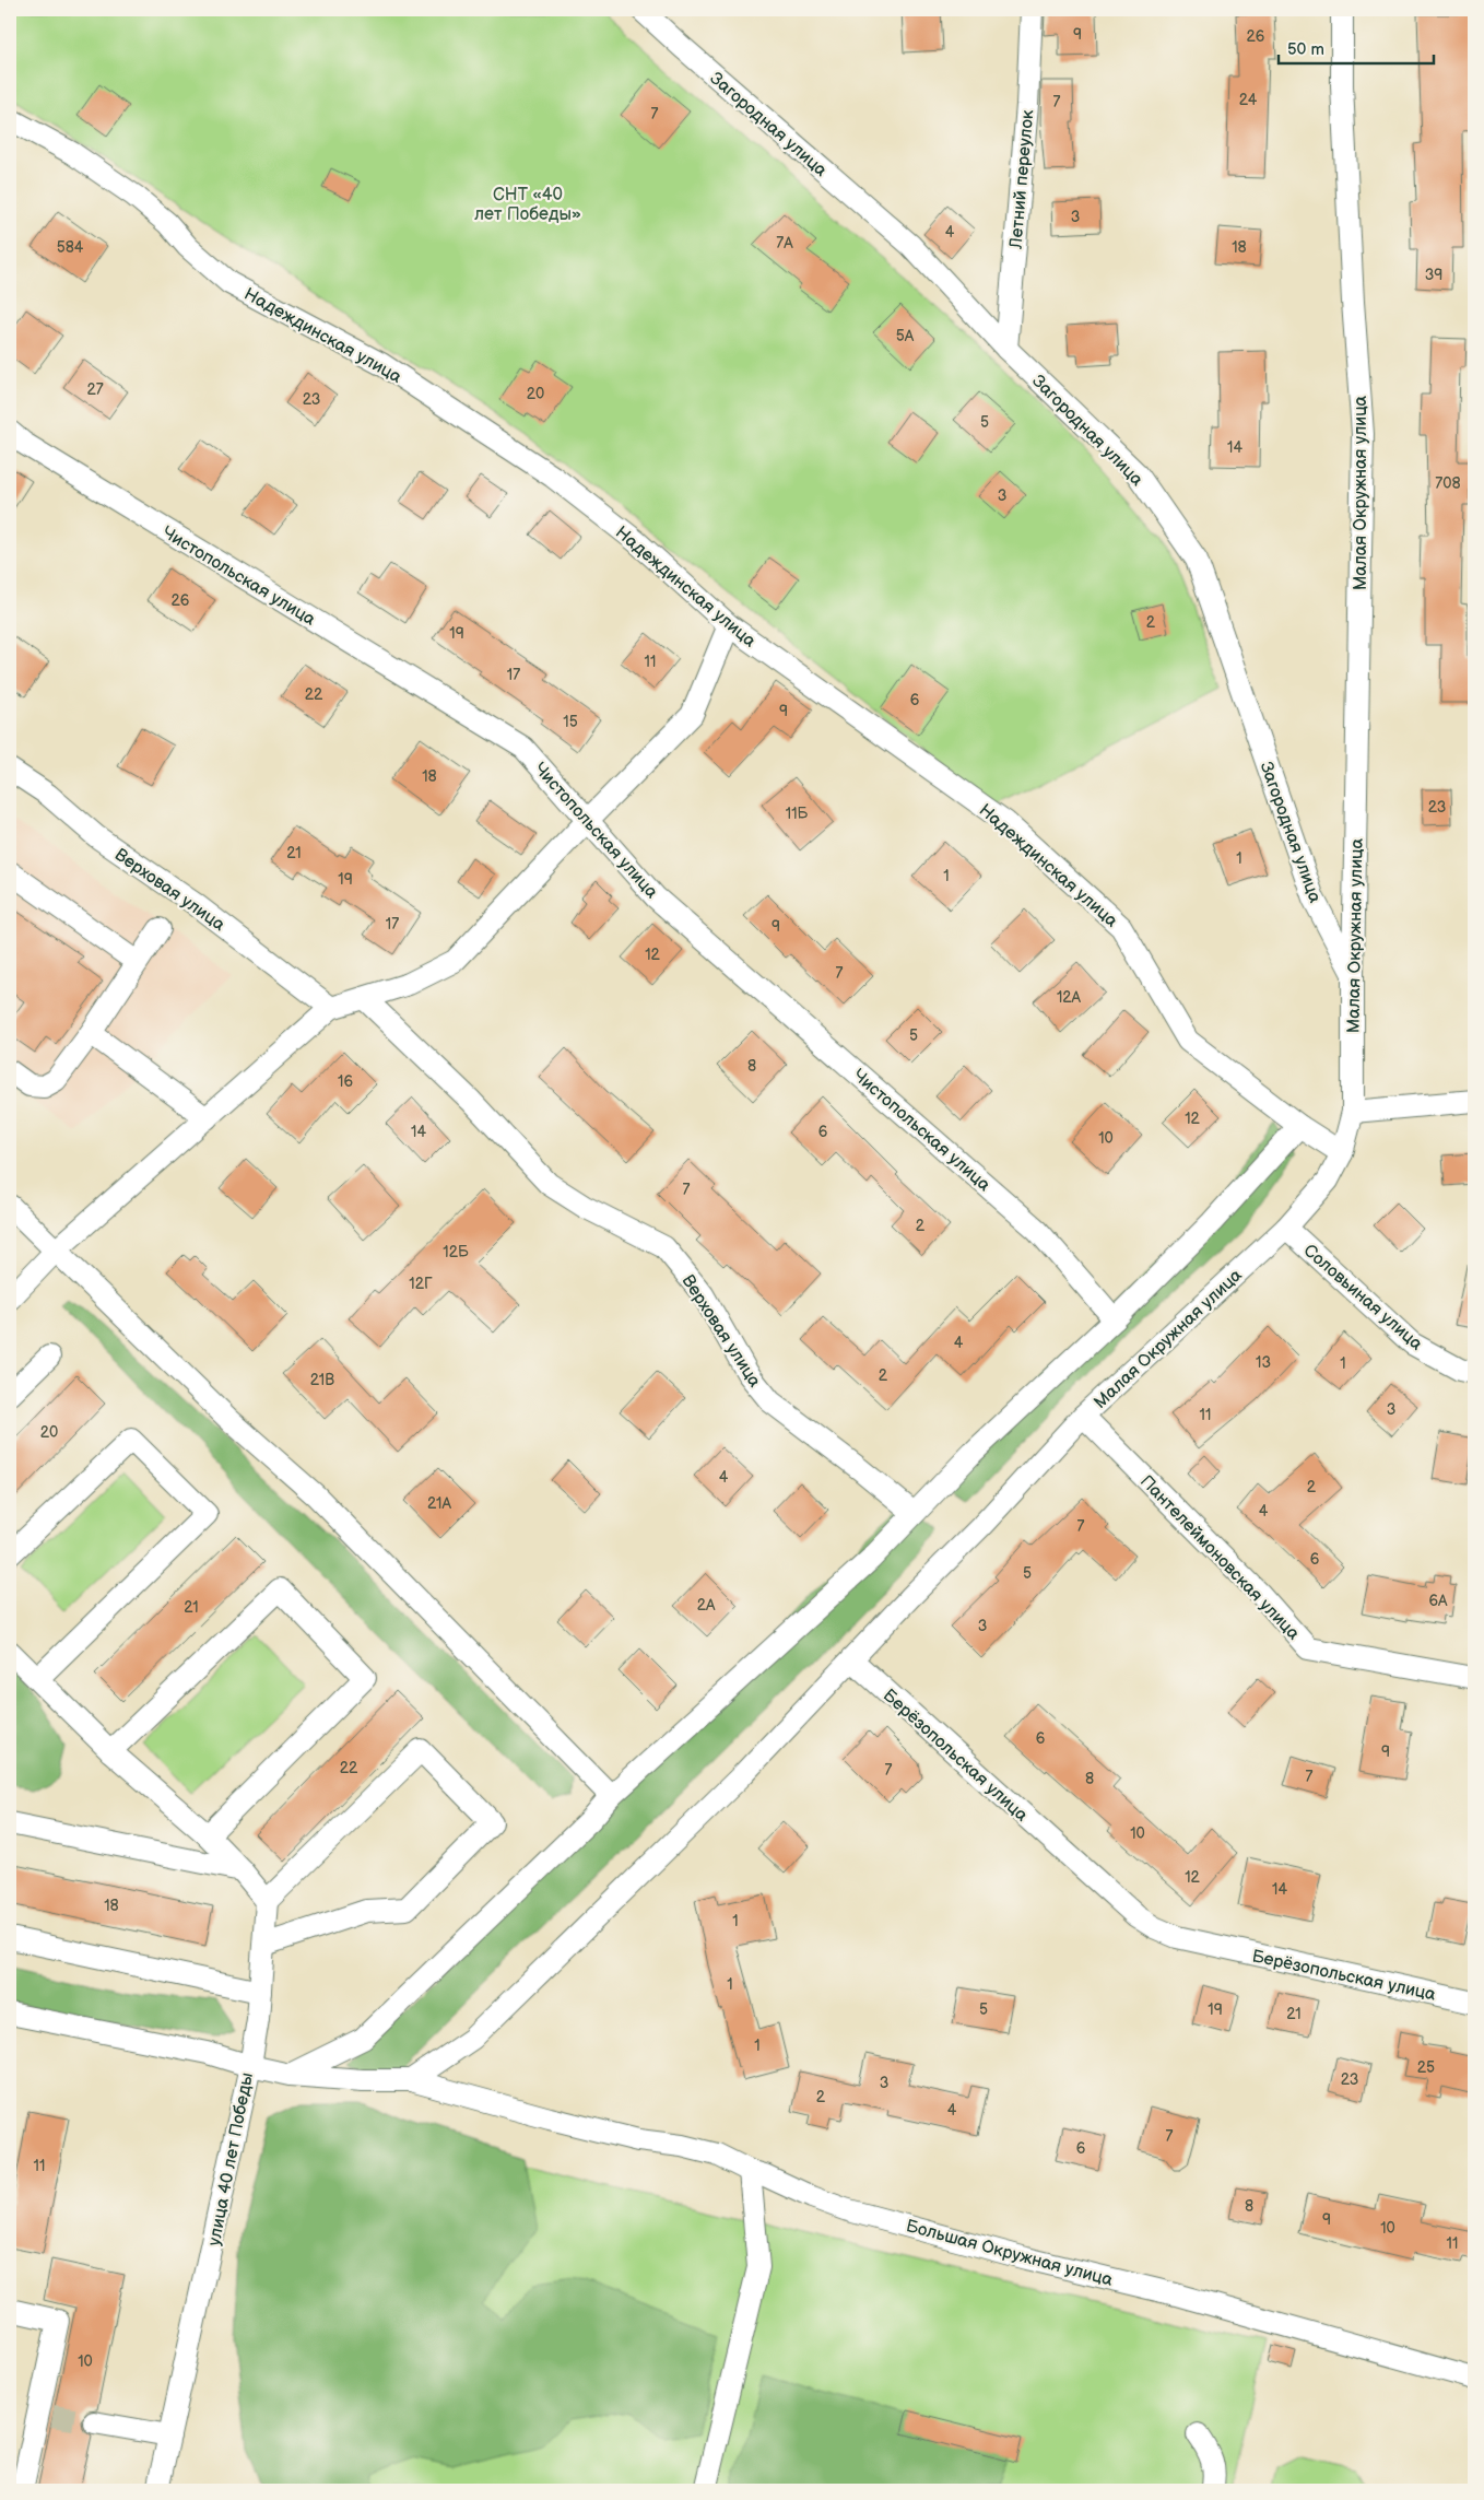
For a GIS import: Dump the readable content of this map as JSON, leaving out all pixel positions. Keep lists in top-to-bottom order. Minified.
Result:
{"streets":{"street":["Загородная улица","Летний переулок","Надеждинская улица","Малая Окружная улица","Чистопольская улица","Верховая улица","Соловьиная улица","Пантелеймоновская улица","Берёзопольская улица","улица 40 лет Победы","Большая Окружная улица"]},"crossings":[["Загородная улица","Летний переулок"],["Загородная улица","Малая Окружная улица"],["Надеждинская улица","Малая Окружная улица"],["Малая Окружная улица","Соловьиная улица"],["Малая Окружная улица","Пантелеймоновская улица"],["Малая Окружная улица","Берёзопольская улица"],["улица 40 лет Победы","Большая Окружная улица"]],"parks":["СНТ «40 лет Победы»"],"house_numbers":["9","26","24","7","7","3","4","7А","584","18","39","5А","27","20","23","5","14","708","3","26","2","19","11","17","22","6","9","15","18","23","11Б","21","1","1","19","17","9","12","7","12А","5","8","16","12","14","6","10","7","2","12Б","12Г","4","13","1","2","21В","3","11","20","4","2","21А","4","7","6","5","6А","2А","21","3","6","9","22","7","7","8","10","12","14","18","1","1","5","19","21","1","25","23","3","2","4","7","6","11","8","9","10","11","10"],"scale_bar":"50 m"}
